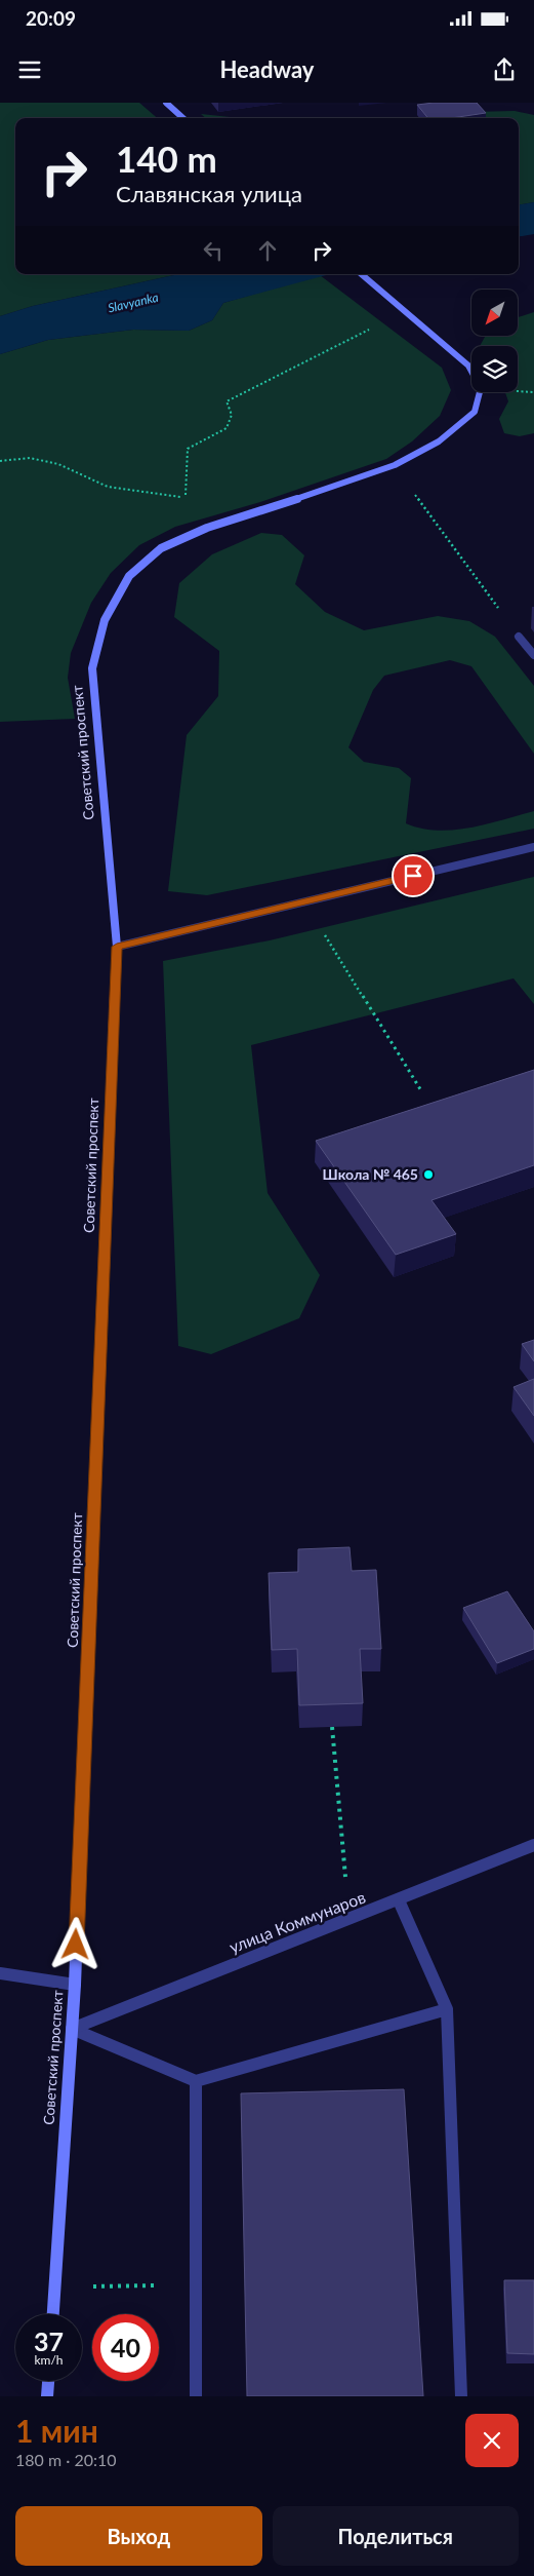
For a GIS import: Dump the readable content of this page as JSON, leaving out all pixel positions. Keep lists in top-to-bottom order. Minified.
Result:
{"streets":{"street":["Советский проспект","улица Коммунаров"]},"crossings":[["Советский проспект","улица Коммунаров"]],"water":["Slavyanka"],"places":["Школа № 465"],"north":"bottom left","page":{"status":"20:09","header":"Headway","turn":["140 m","Славянская улица"],"speed":"37 km/h","limit":"40","heading":["1 мин","180 m · 20:10"],"buttons":["Выход","Поделиться"]}}
